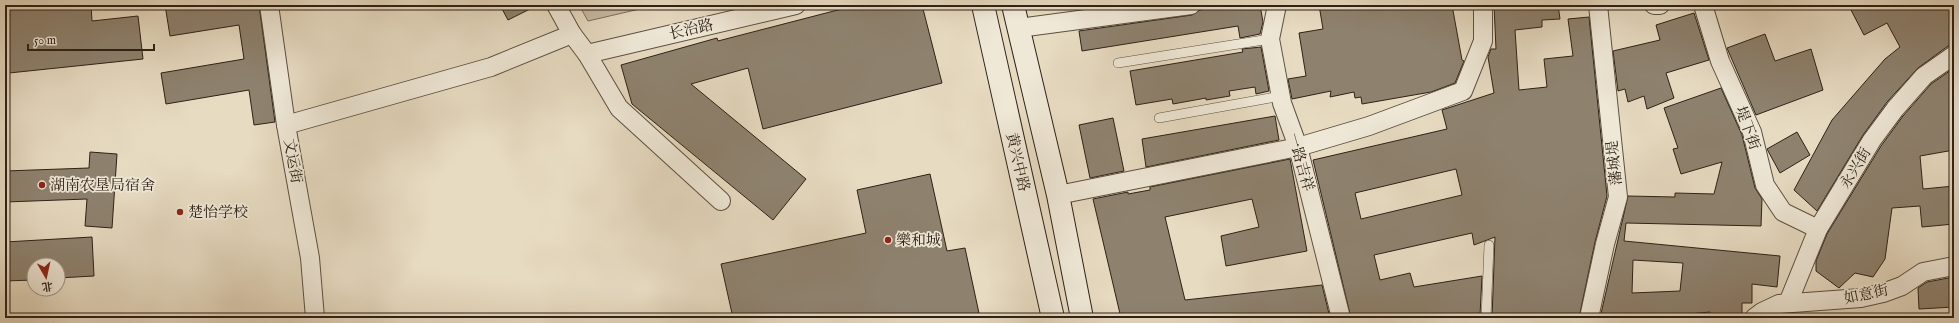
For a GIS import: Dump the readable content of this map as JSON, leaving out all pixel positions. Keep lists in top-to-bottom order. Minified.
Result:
{"streets":{"main road":["黄兴中路"],"street":["长治路","堤下街","文运街","一路吉祥","藩城堤","永兴街","如意街"]},"crossings":[["堤下街","永兴街"],["永兴街","如意街"]],"places":["湖南农垦局宿舍","楚怡学校","樂和城"],"scale_bar":"50 m","north":"bottom"}
